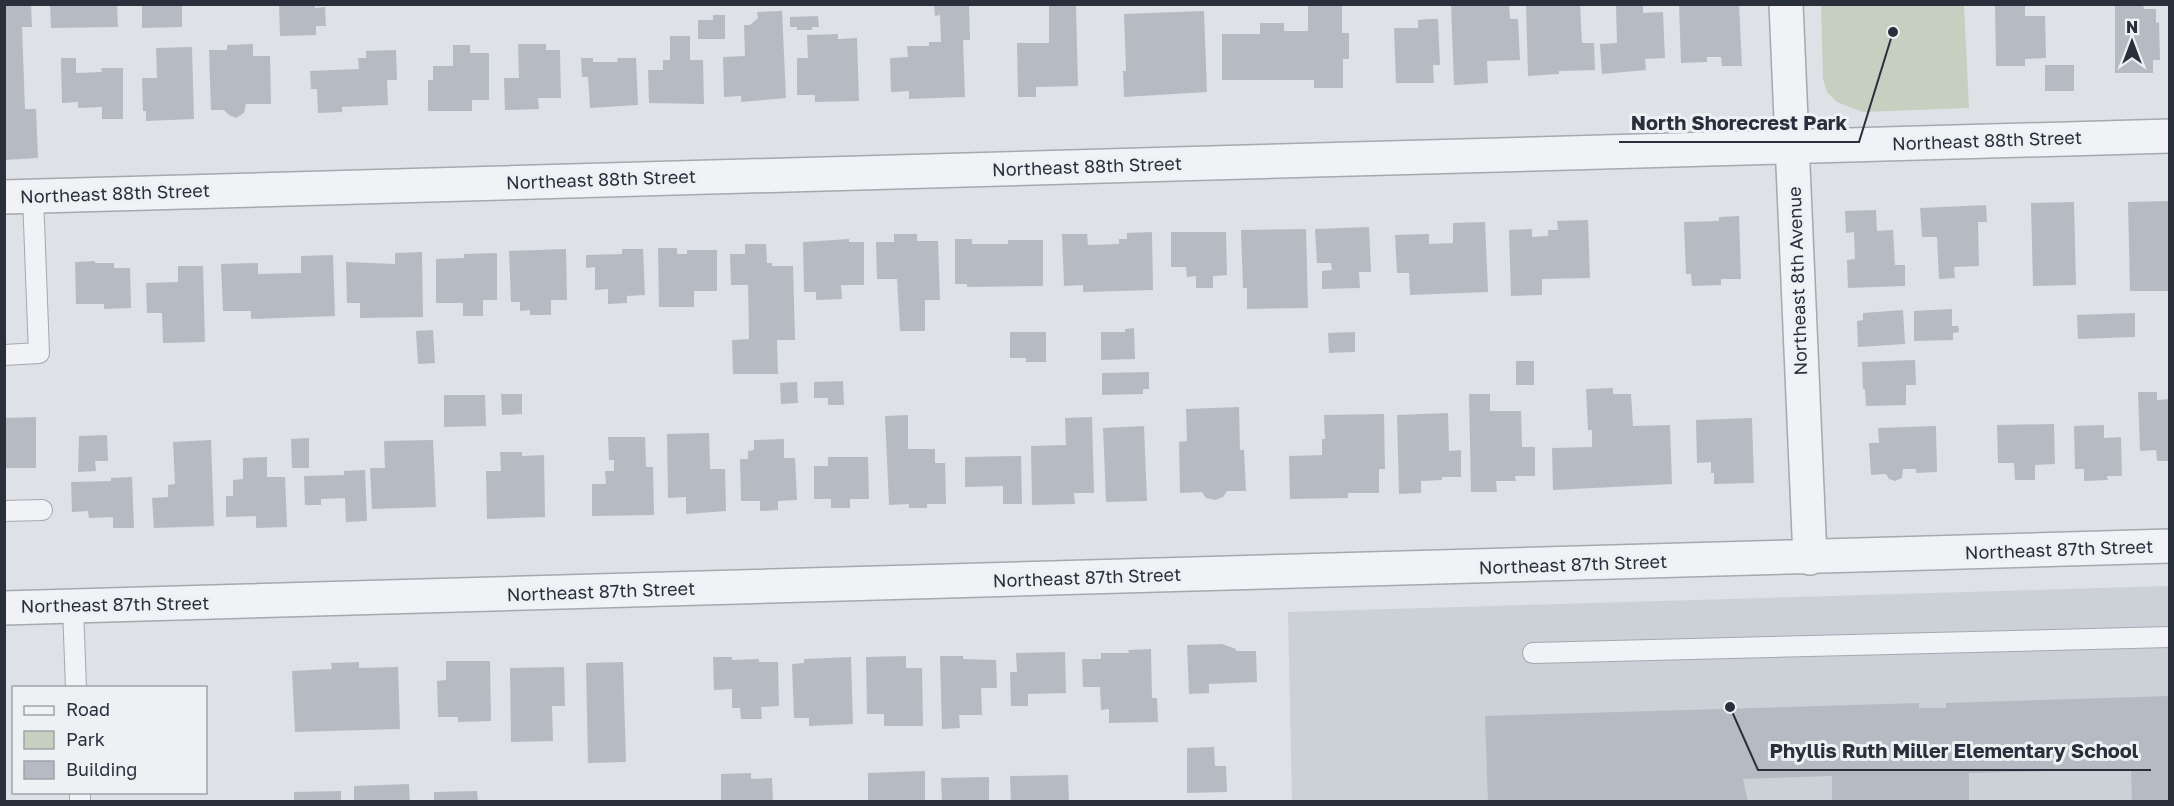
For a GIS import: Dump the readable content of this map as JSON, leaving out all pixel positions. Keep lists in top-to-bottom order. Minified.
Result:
{"streets":{"street":["Northeast 88th Street","Northeast 8th Avenue","Northeast 87th Street"]},"crossings":[["Northeast 88th Street","Northeast 8th Avenue"],["Northeast 8th Avenue","Northeast 87th Street"]],"places":["North Shorecrest Park","Phyllis Ruth Miller Elementary School"],"legend":["Road","Park","Building"],"north":"top"}
